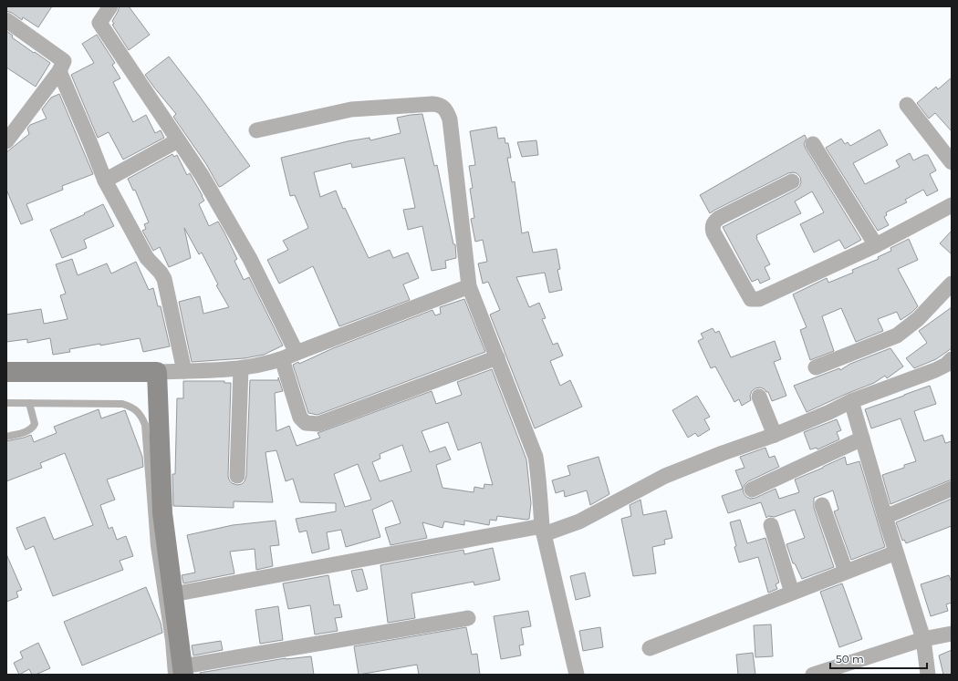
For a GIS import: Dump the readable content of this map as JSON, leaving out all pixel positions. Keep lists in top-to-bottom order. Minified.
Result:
{"scale_bar":"50 m"}
